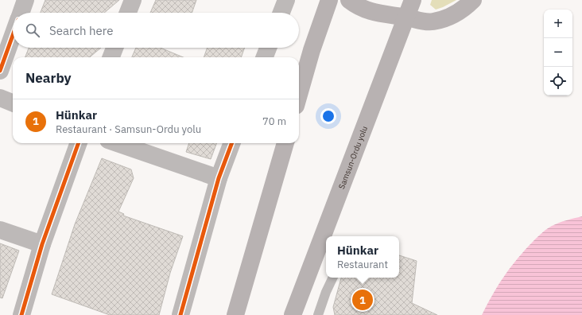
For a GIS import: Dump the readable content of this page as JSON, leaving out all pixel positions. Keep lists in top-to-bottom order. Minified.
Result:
{"streets":{"highway":["Samsun-Ordu yolu"]},"page":{"map_buttons":["+","−"],"search":"Search here","heading":"Nearby","list":[{"mark":"1","name":"Hünkar","note":"Restaurant · Samsun-Ordu yolu","value":"70 m"}],"popup":["Hünkar","Restaurant"],"pins":"1"}}
